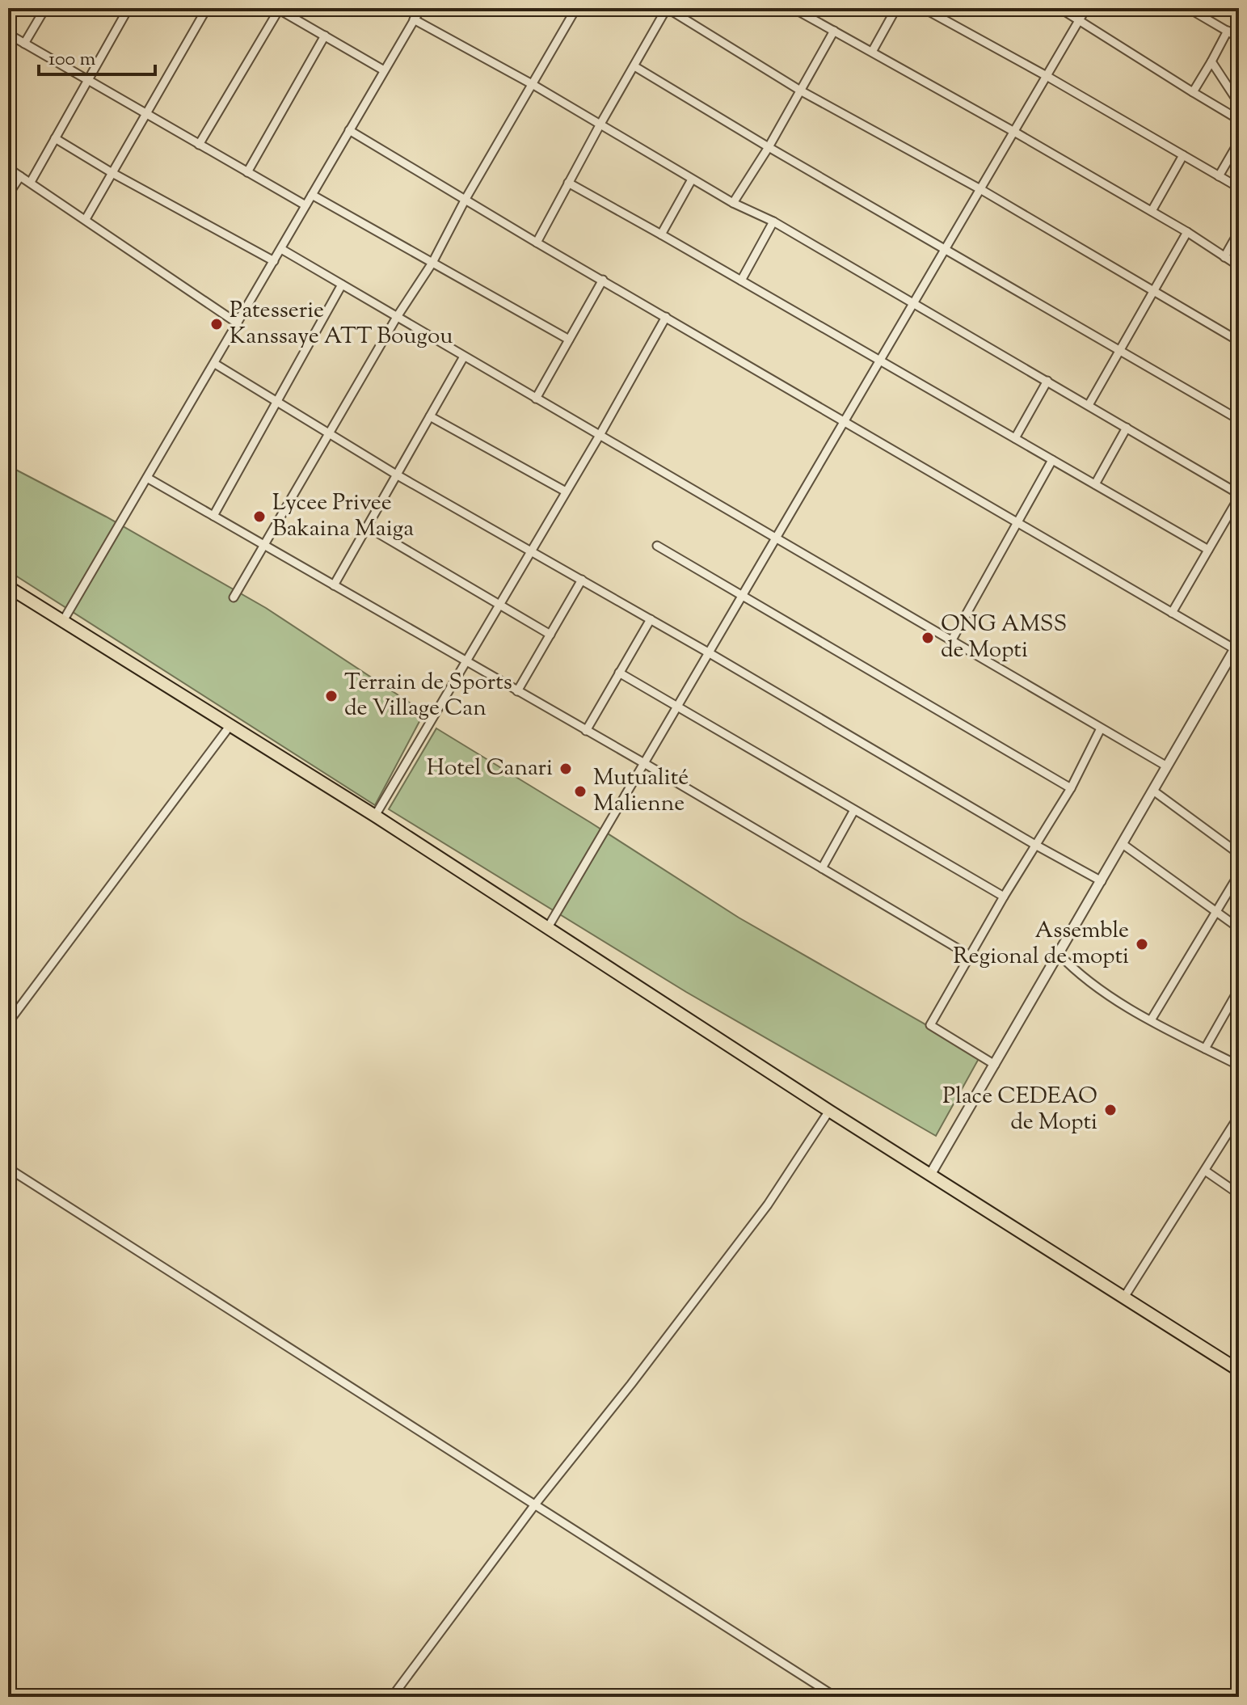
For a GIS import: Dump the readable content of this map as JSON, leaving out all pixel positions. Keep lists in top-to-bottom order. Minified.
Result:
{"places":["Patesserie Kanssaye ATT Bougou","Lycee Privee Bakaina Maiga","ONG AMSS de Mopti","Terrain de Sports de Village Can","Hotel Canari","Mutualité Malienne","Assemble Regional de mopti","Place CEDEAO de Mopti"],"scale_bar":"100 m"}
